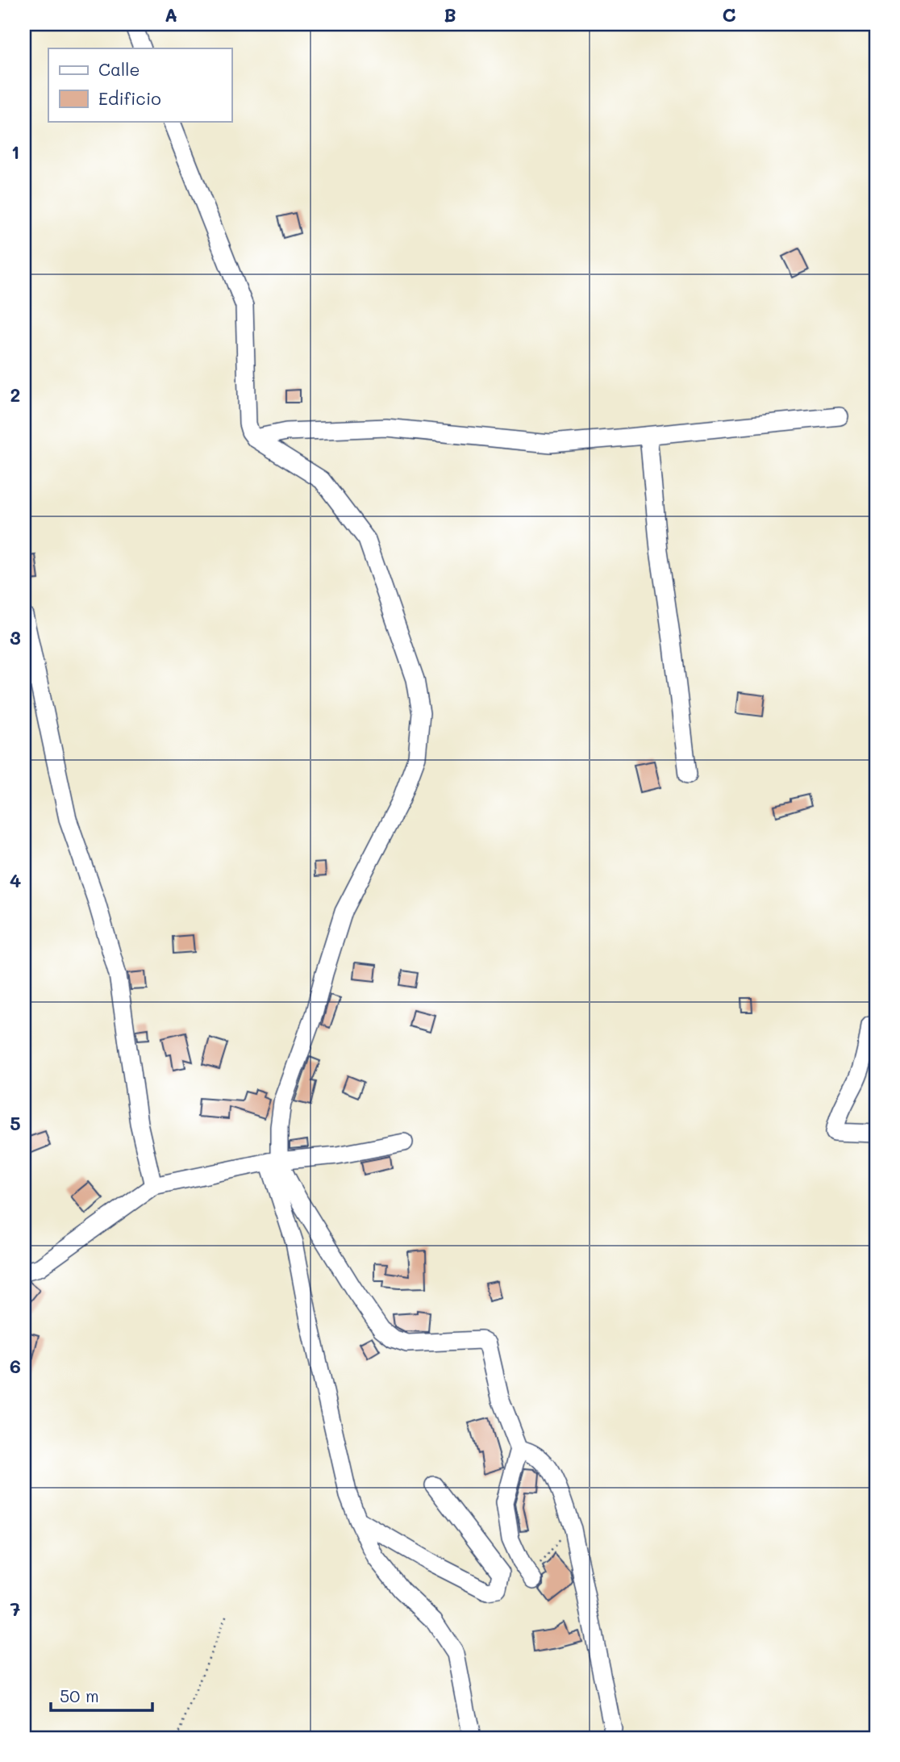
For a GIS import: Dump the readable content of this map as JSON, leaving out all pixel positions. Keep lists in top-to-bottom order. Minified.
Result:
{"legend":["Calle","Edificio"],"scale_bar":"50 m","grid":{"columns":["A","B","C"],"rows":["1","2","3","4","5","6","7"]}}
